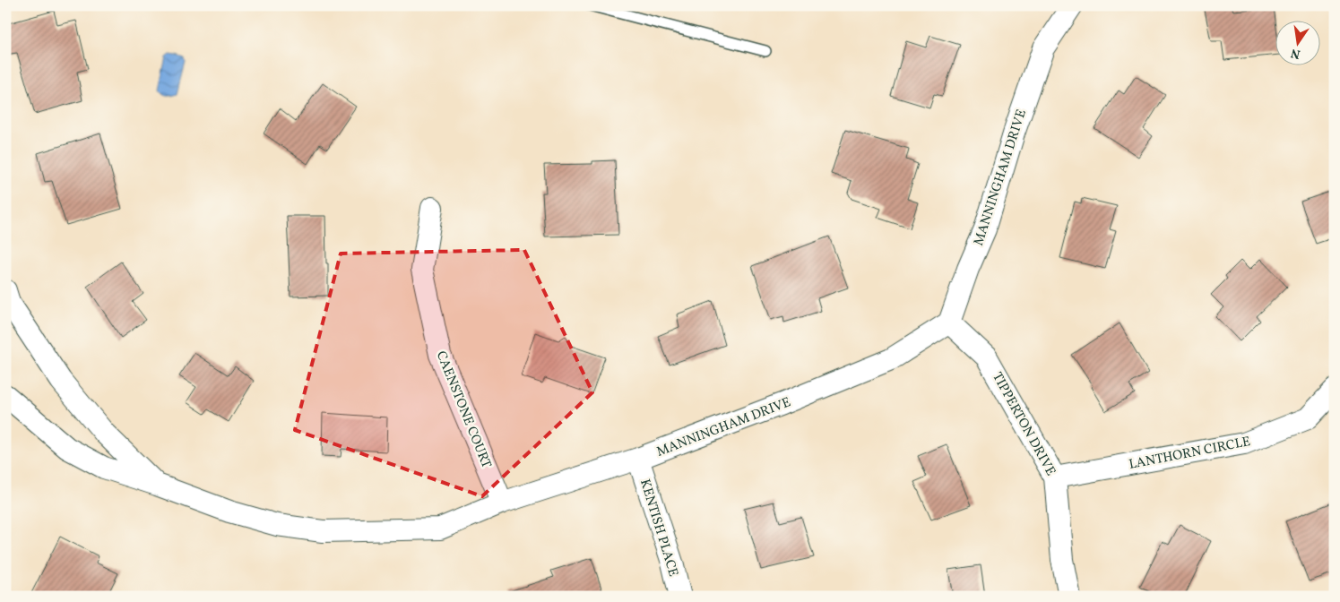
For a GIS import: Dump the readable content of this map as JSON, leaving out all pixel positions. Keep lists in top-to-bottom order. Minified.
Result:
{"streets":{"street":["MANNINGHAM DRIVE","CAENSTONE COURT","TIPPERTON DRIVE","LANTHORN CIRCLE","KENTISH PLACE"]},"crossings":[["MANNINGHAM DRIVE","CAENSTONE COURT"],["MANNINGHAM DRIVE","TIPPERTON DRIVE"],["MANNINGHAM DRIVE","KENTISH PLACE"],["TIPPERTON DRIVE","LANTHORN CIRCLE"]],"north":"bottom"}
